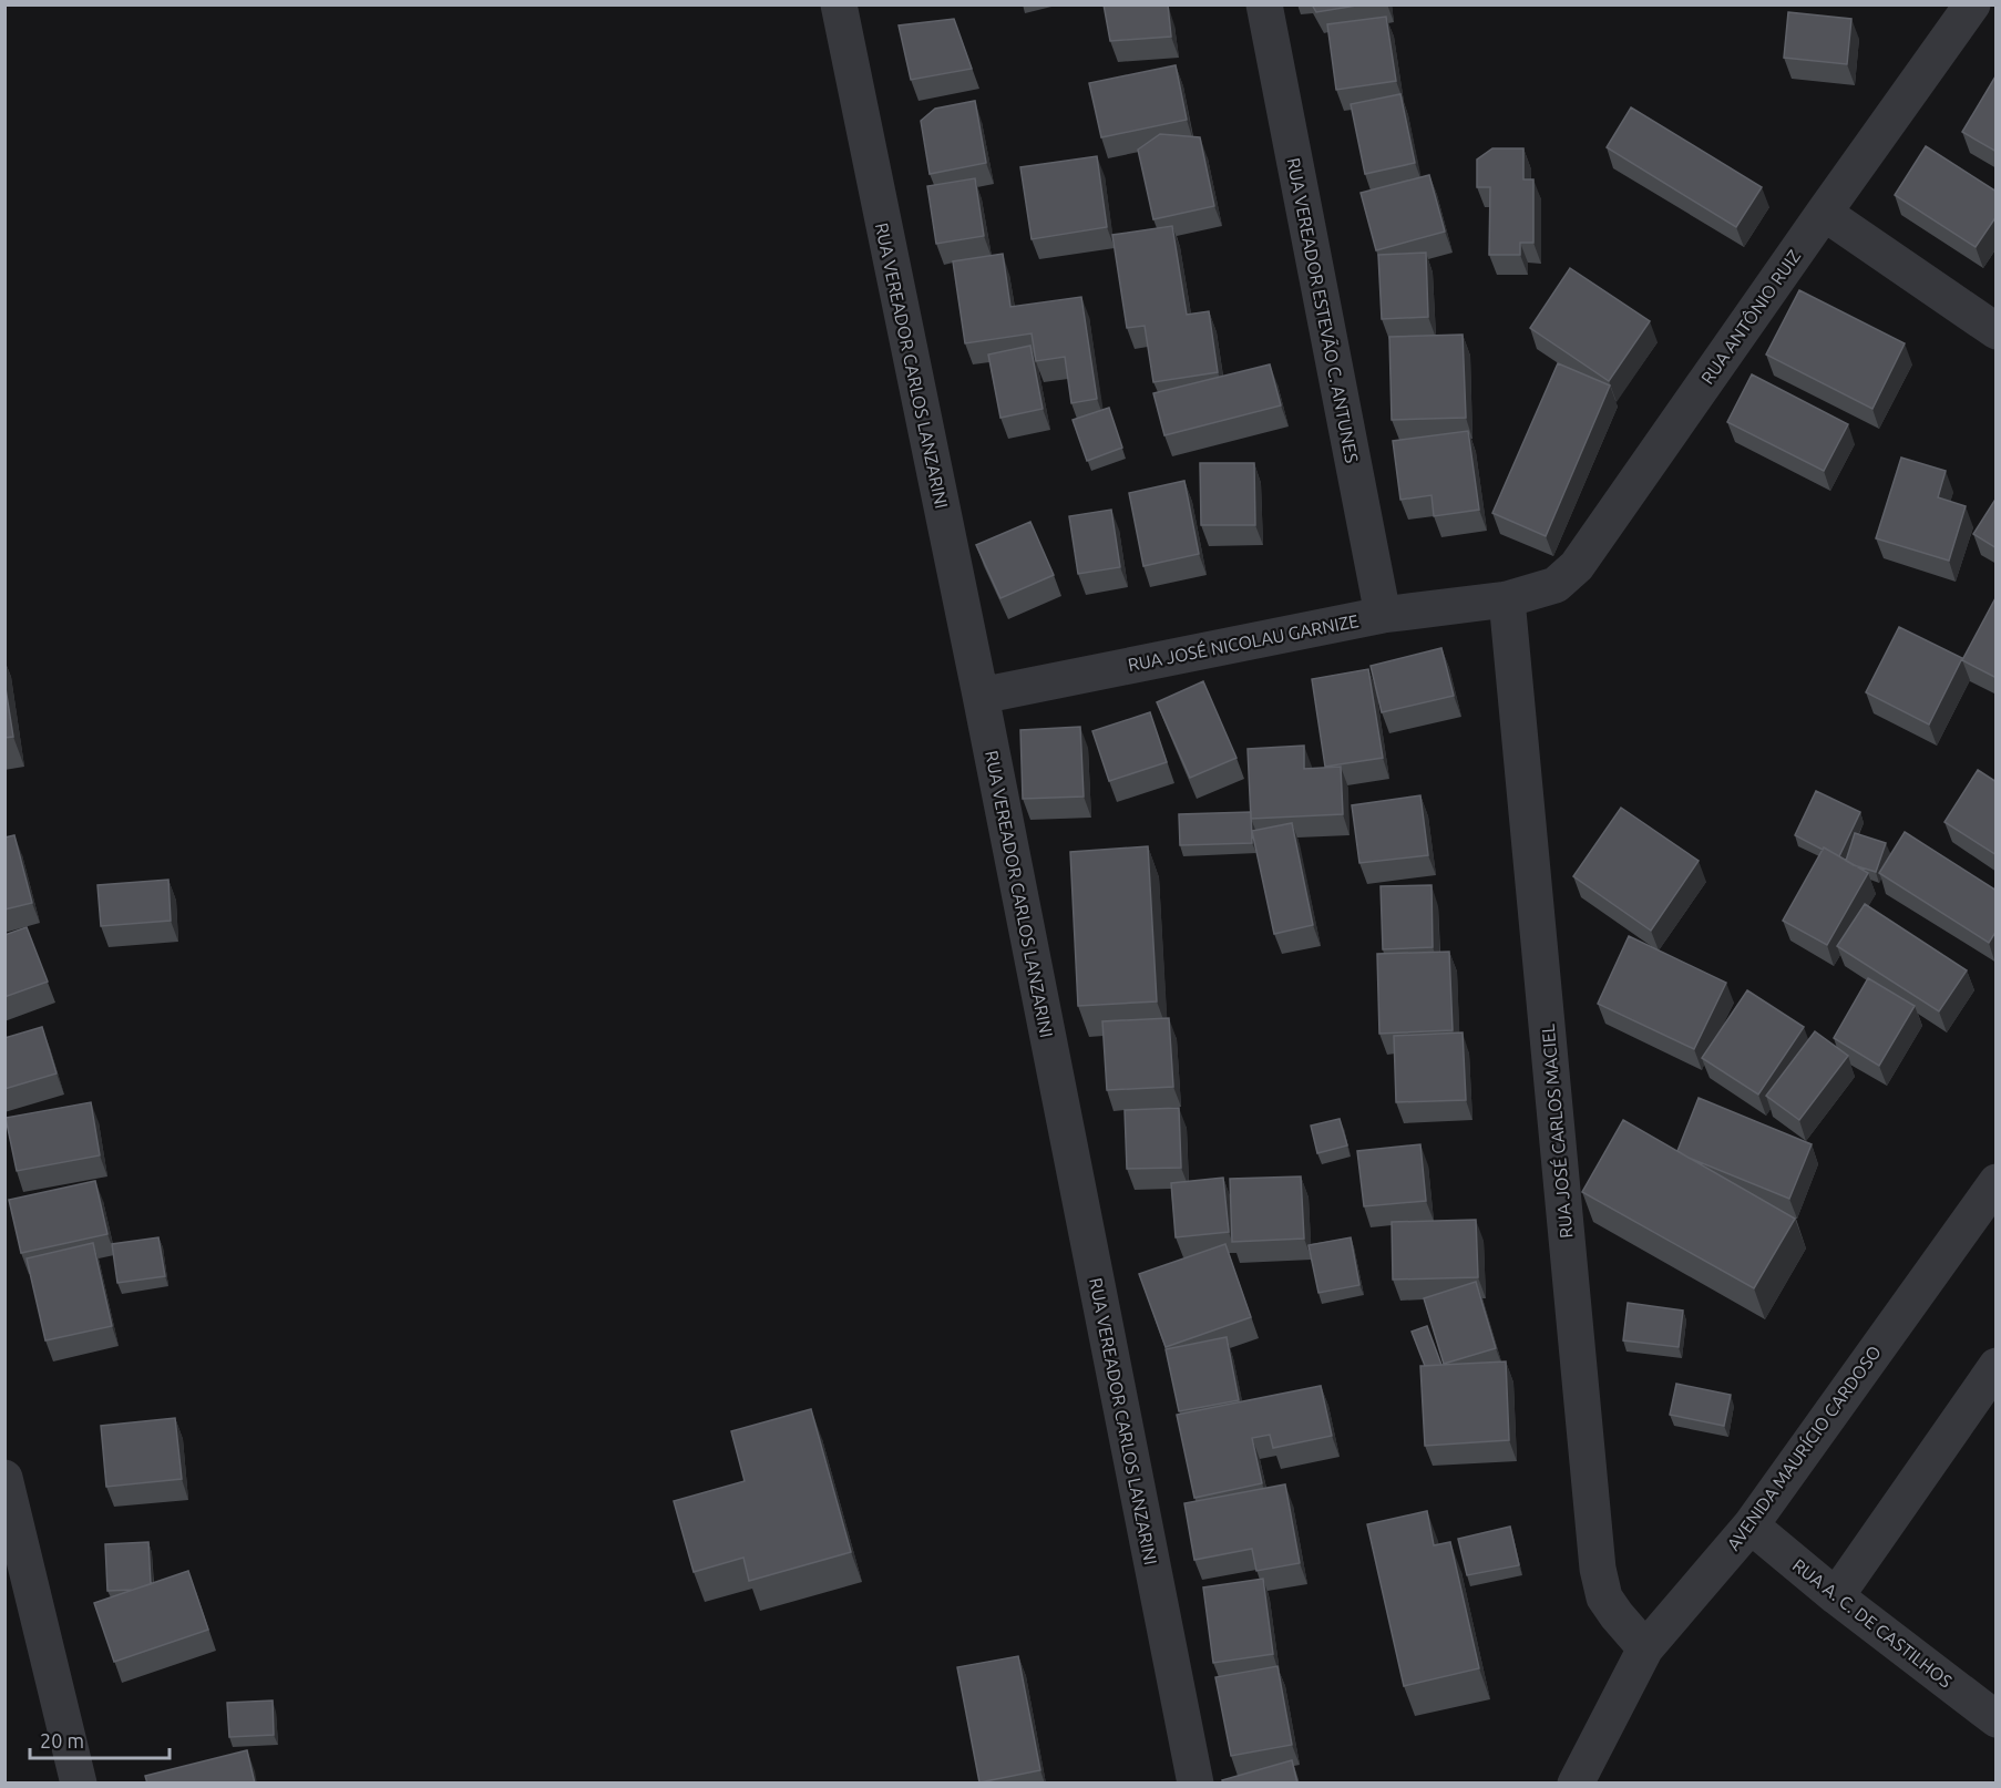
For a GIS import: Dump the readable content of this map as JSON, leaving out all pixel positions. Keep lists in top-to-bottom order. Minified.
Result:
{"streets":{"street":["RUA VEREADOR ESTEVÃO C. ANTUNES","RUA ANTÔNIO RUIZ","RUA VEREADOR CARLOS LANZARINI","RUA JOSÉ NICOLAU GARNIZE","RUA JOSÉ CARLOS MACIEL","AVENIDA MAURÍCIO CARDOSO","RUA A. C. DE CASTILHOS"]},"crossings":[["RUA VEREADOR ESTEVÃO C. ANTUNES","RUA JOSÉ NICOLAU GARNIZE"],["RUA ANTÔNIO RUIZ","RUA JOSÉ NICOLAU GARNIZE"],["RUA ANTÔNIO RUIZ","RUA JOSÉ CARLOS MACIEL"],["RUA VEREADOR CARLOS LANZARINI","RUA JOSÉ NICOLAU GARNIZE"],["RUA JOSÉ NICOLAU GARNIZE","RUA JOSÉ CARLOS MACIEL"],["RUA JOSÉ CARLOS MACIEL","AVENIDA MAURÍCIO CARDOSO"],["AVENIDA MAURÍCIO CARDOSO","RUA A. C. DE CASTILHOS"]],"scale_bar":"20 m"}
